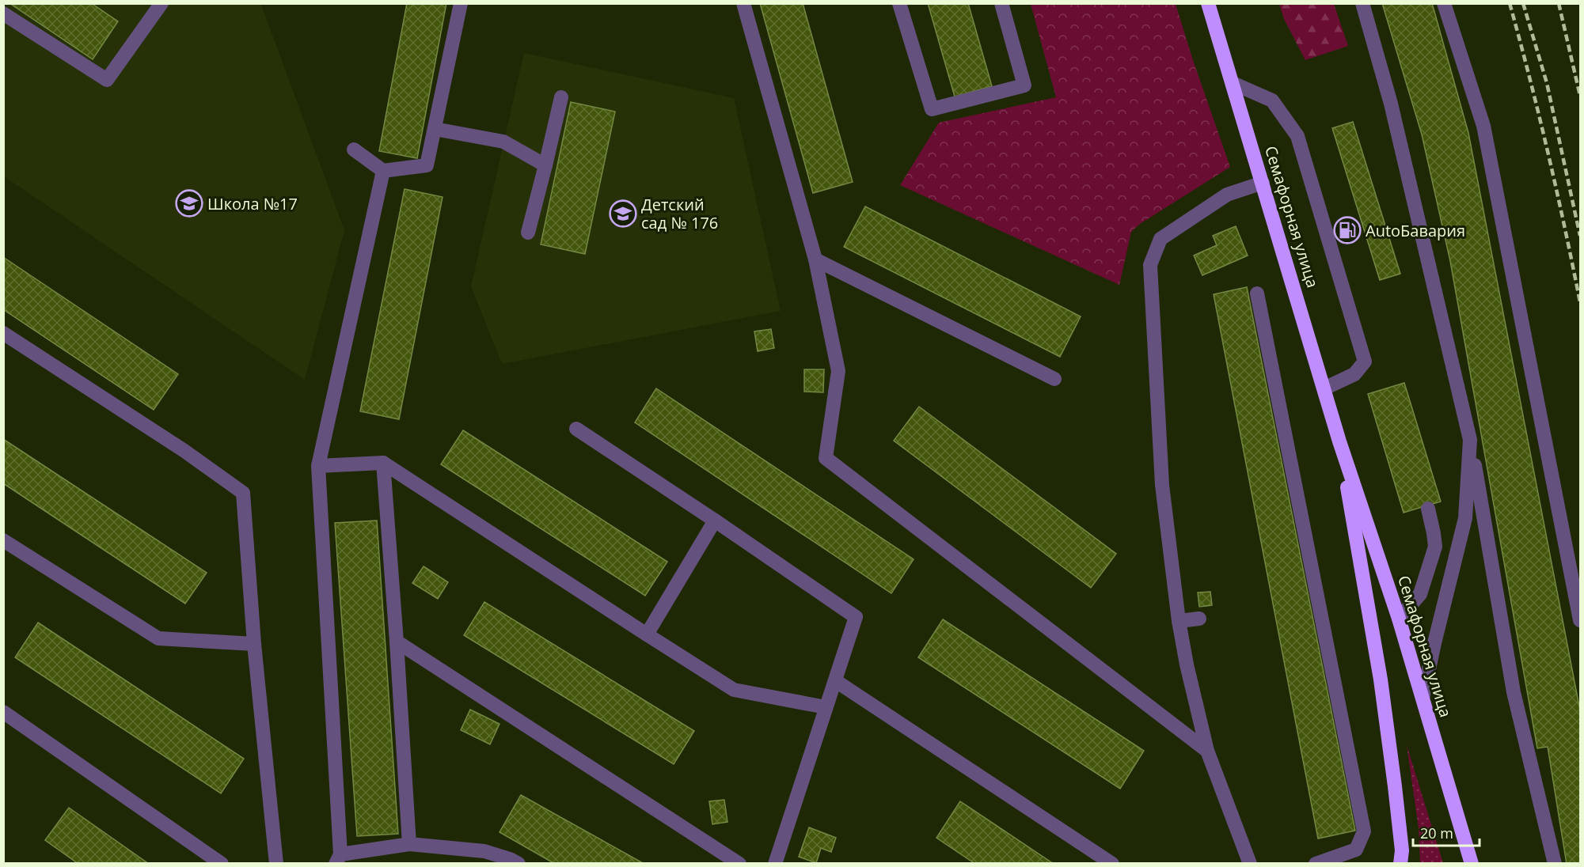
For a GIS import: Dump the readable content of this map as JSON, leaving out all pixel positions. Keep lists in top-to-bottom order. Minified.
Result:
{"streets":{"highway":["Семафорная улица"]},"places":{"school or university":["Школа №17","Детский сад № 176"],"fuel station":["AutoБавария"]},"scale_bar":"20 m"}
